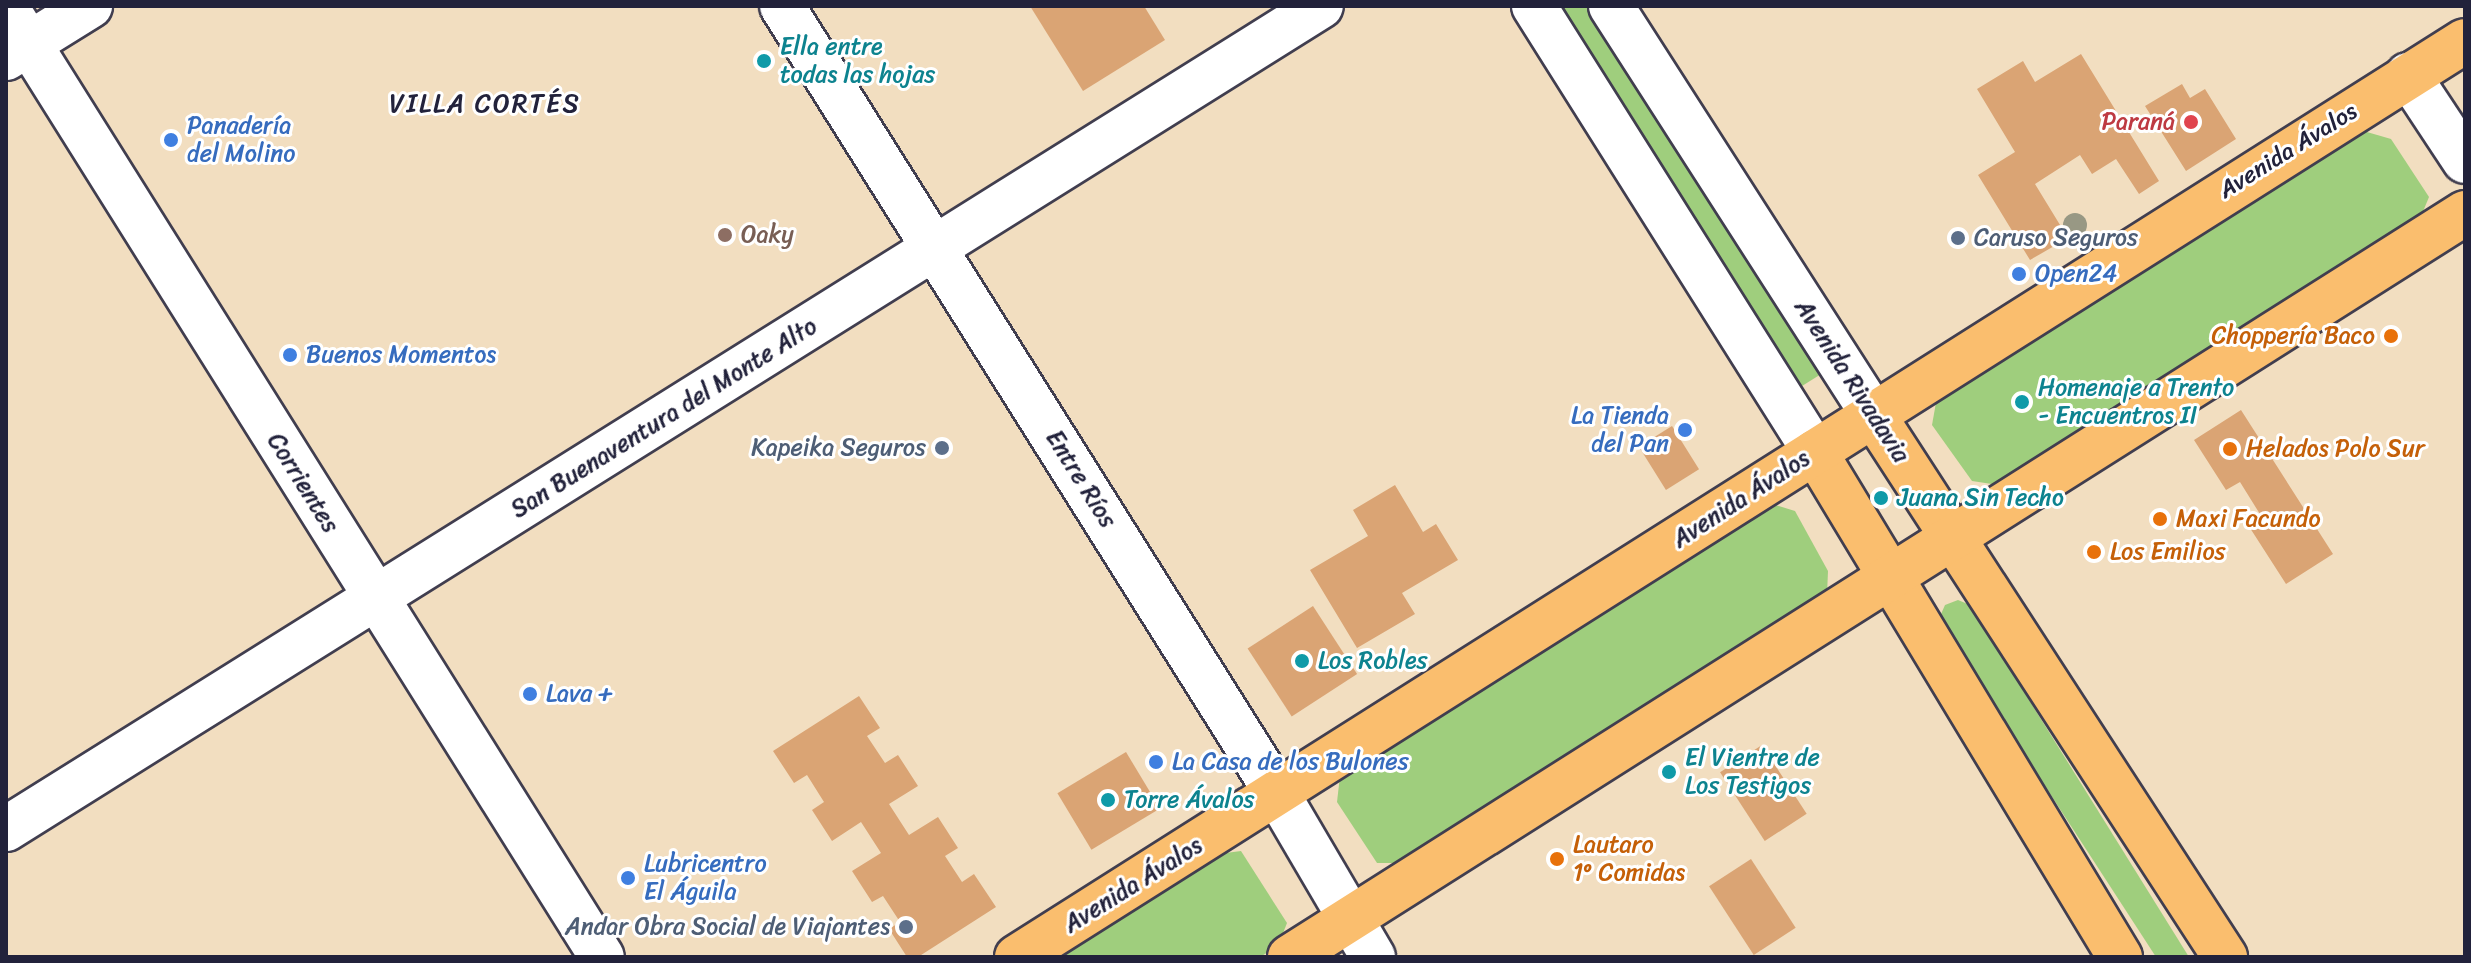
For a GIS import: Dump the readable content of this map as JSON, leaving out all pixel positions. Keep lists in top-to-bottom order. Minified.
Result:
{"streets":{"main road":["Avenida Ávalos","Avenida Rivadavia"],"street":["San Buenaventura del Monte Alto","Entre Ríos","Corrientes"]},"crossings":[["Avenida Ávalos","Avenida Rivadavia"],["Avenida Ávalos","Entre Ríos"],["San Buenaventura del Monte Alto","Entre Ríos"],["San Buenaventura del Monte Alto","Corrientes"]],"districts":["VILLA CORTÉS"],"places":["Ella entre todas las hojas","Paraná","Panadería del Molino","Oaky","Caruso Seguros","Open24","Choppería Baco","Buenos Momentos","Homenaje a Trento - Encuentros II","La Tienda del Pan","Kapeika Seguros","Helados Polo Sur","Juana Sin Techo","Maxi Facundo","Los Emilios","Los Robles","Lava +","La Casa de los Bulones","El Vientre de Los Testigos","Torre Ávalos","Lautaro 1º Comidas","Lubricentro El Águila","Andar Obra Social de Viajantes"]}
